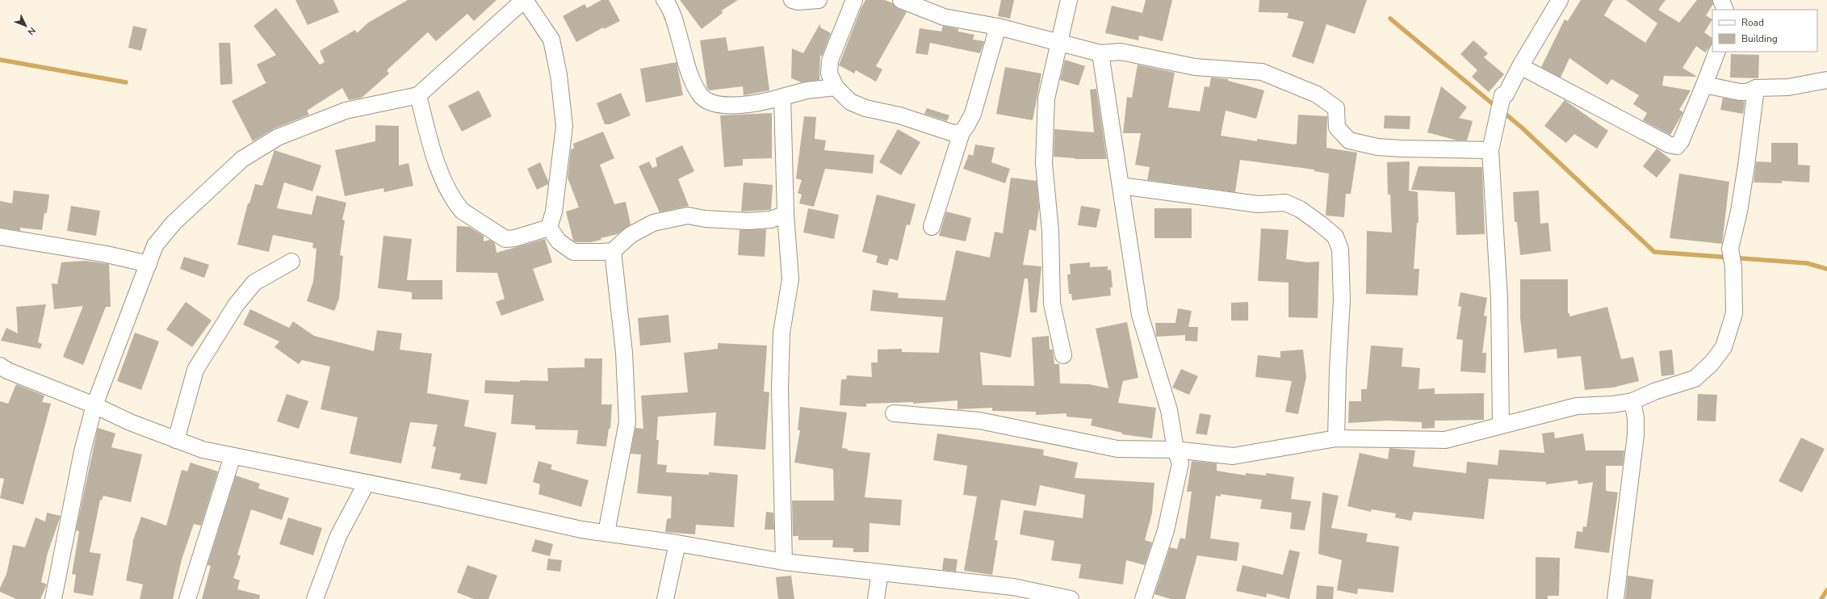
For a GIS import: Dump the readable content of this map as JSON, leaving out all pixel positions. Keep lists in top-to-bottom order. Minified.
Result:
{"legend":["Road","Building"],"north":"bottom right"}
